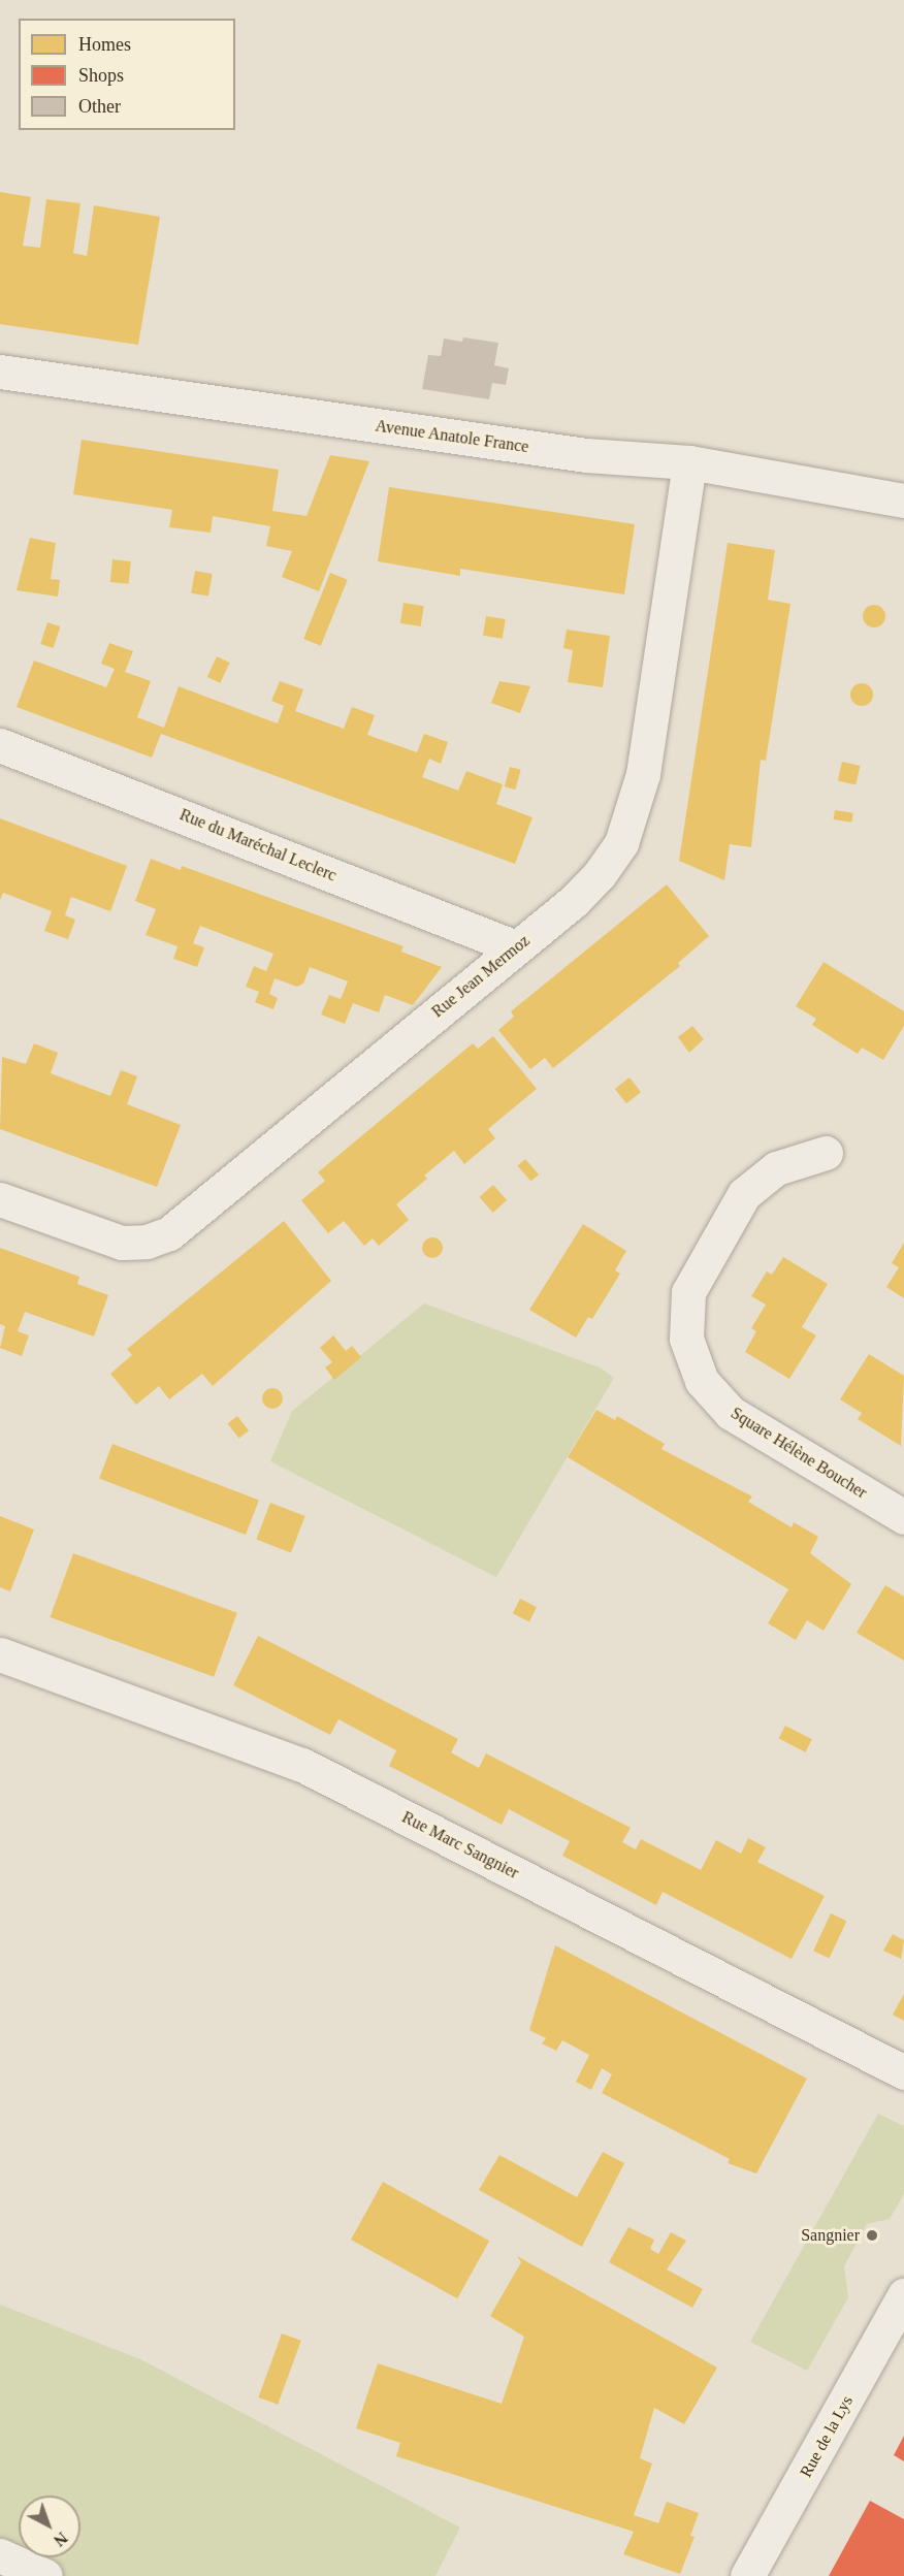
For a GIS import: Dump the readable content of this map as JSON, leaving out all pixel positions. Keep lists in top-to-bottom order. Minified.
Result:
{"streets":{"street":["Avenue Anatole France","Rue du Maréchal Leclerc","Rue Jean Mermoz","Square Hélène Boucher","Rue Marc Sangnier","Rue de la Lys"]},"crossings":[["Avenue Anatole France","Rue Jean Mermoz"],["Rue du Maréchal Leclerc","Rue Jean Mermoz"]],"places":["Sangnier"],"legend":["Homes","Shops","Other"],"north":"bottom right"}
